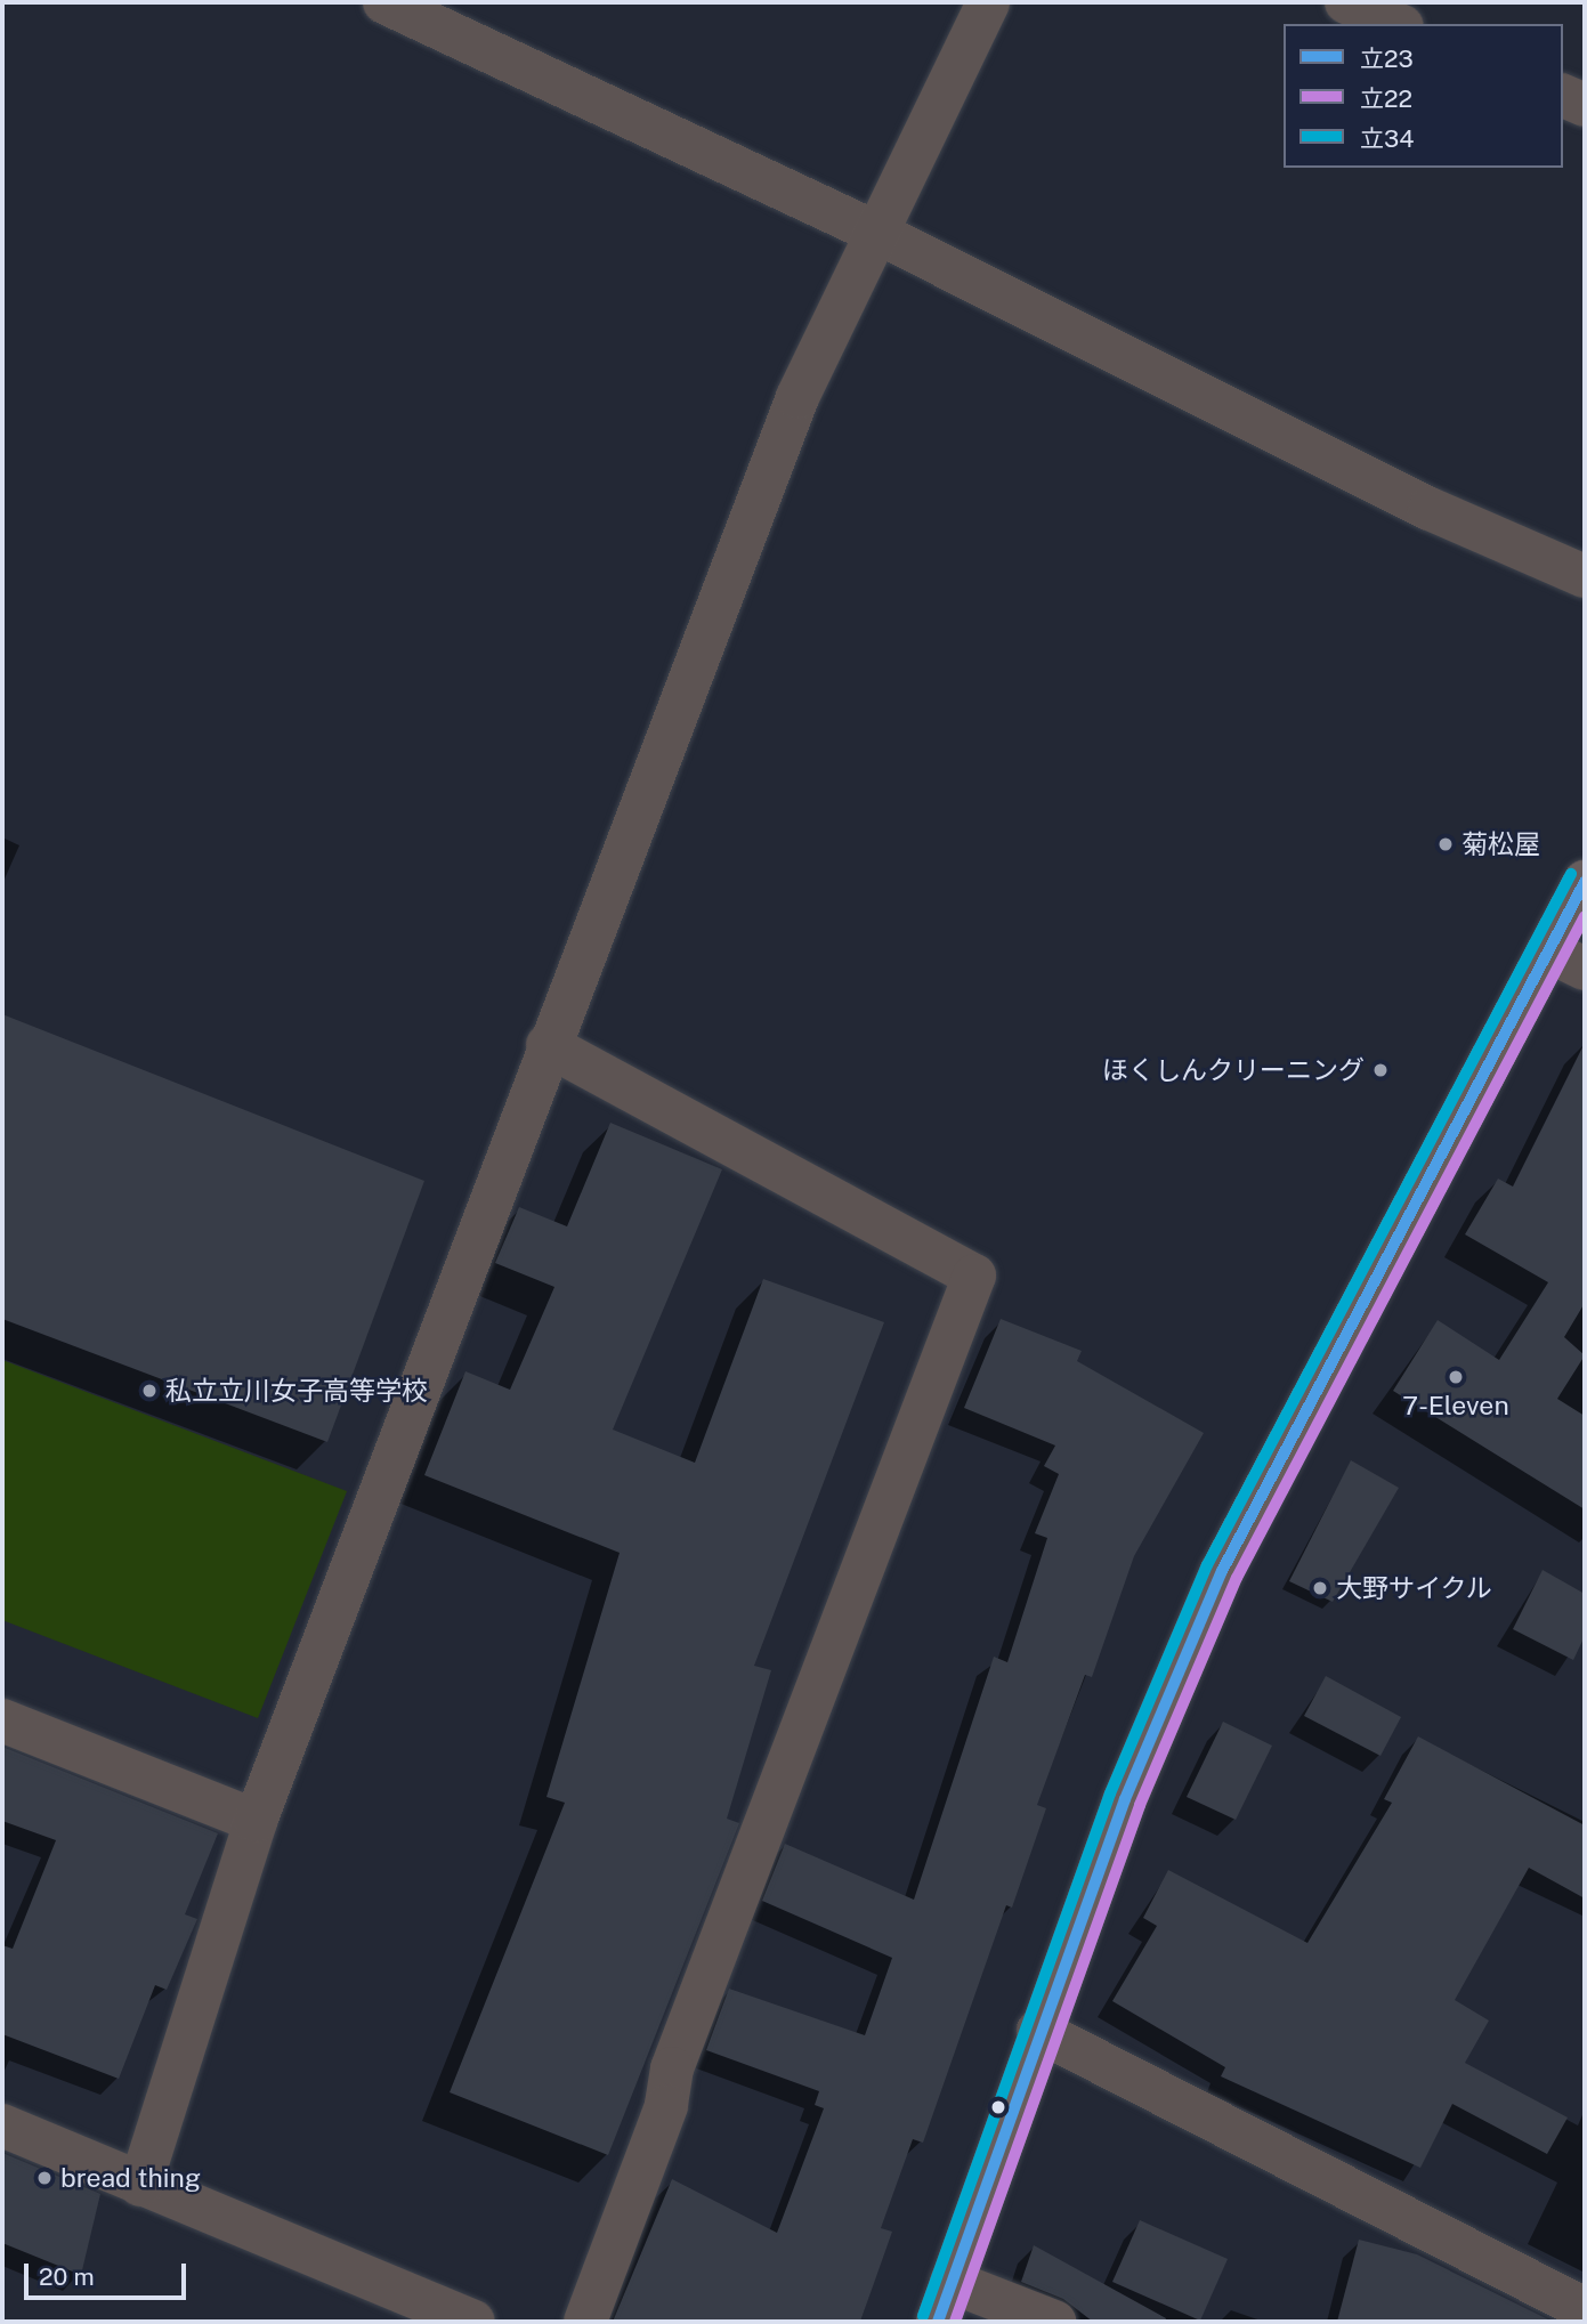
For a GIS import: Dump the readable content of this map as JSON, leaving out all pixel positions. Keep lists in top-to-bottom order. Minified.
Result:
{"places":["菊松屋","ほくしんクリーニング","7-Eleven","私立立川女子高等学校","大野サイクル","bread thing"],"lines":["transit line 立34","transit line 立23","transit line 立22"],"legend":["立23","立22","立34"],"scale_bar":"20 m"}
